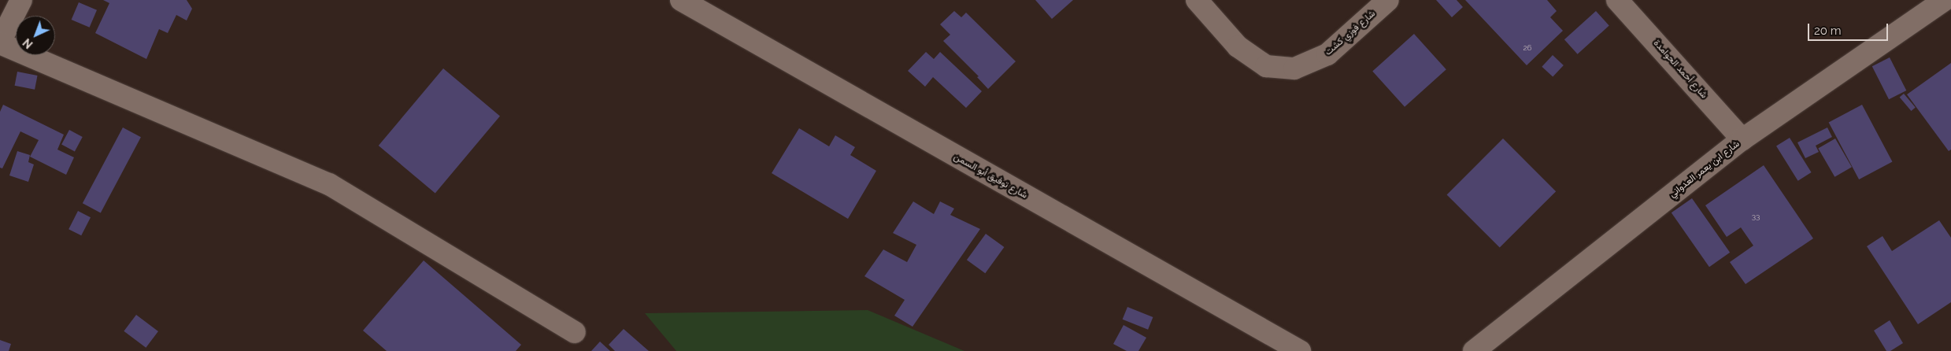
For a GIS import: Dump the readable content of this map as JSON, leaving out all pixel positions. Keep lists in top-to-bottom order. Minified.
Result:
{"streets":{"street":["شارع فوزي كشت","شارع أحمد الحوامدة","شارع ابن يعمر العدواني","شارع توفيق أبو السمن"]},"crossings":[["شارع أحمد الحوامدة","شارع ابن يعمر العدواني"]],"house_numbers":["26","33"],"scale_bar":"20 m","north":"bottom left"}
